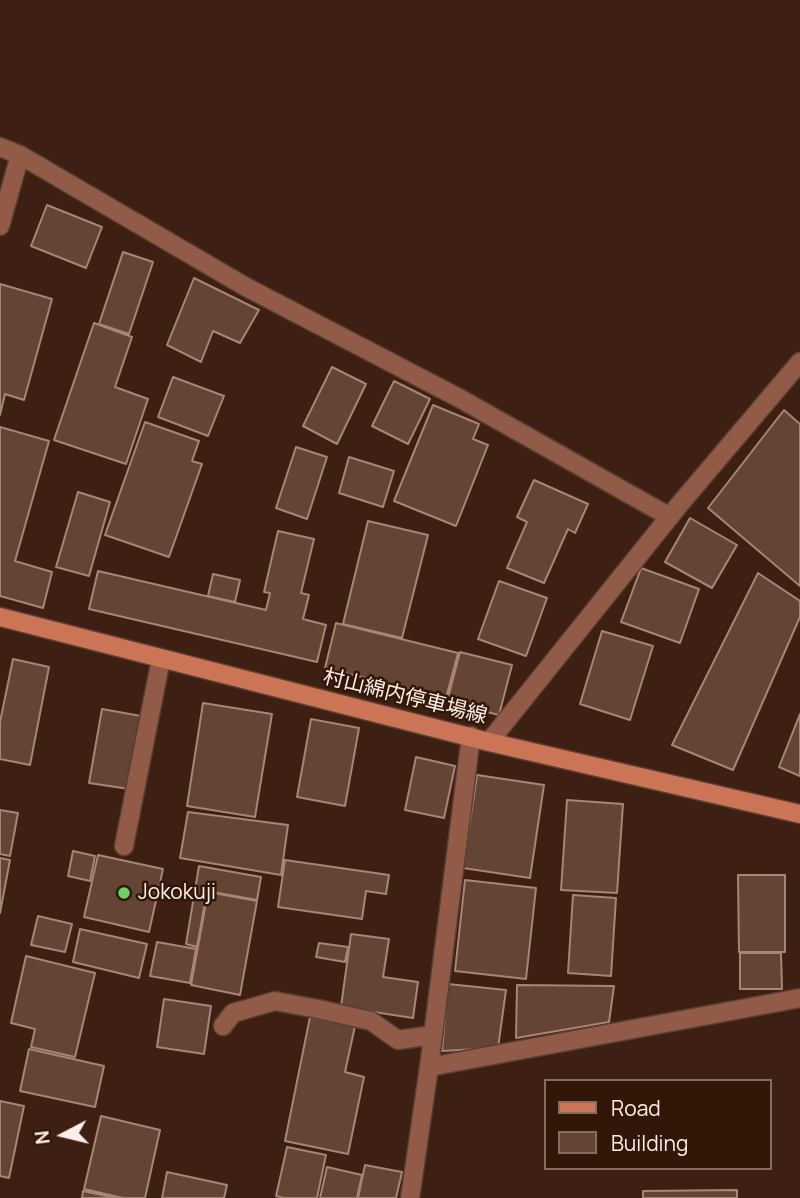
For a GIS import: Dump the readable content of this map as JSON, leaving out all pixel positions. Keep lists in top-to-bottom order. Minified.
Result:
{"streets":{"main road":["村山綿内停車場線"]},"places":["Jokokuji"],"legend":["Road","Building"],"north":"left"}
